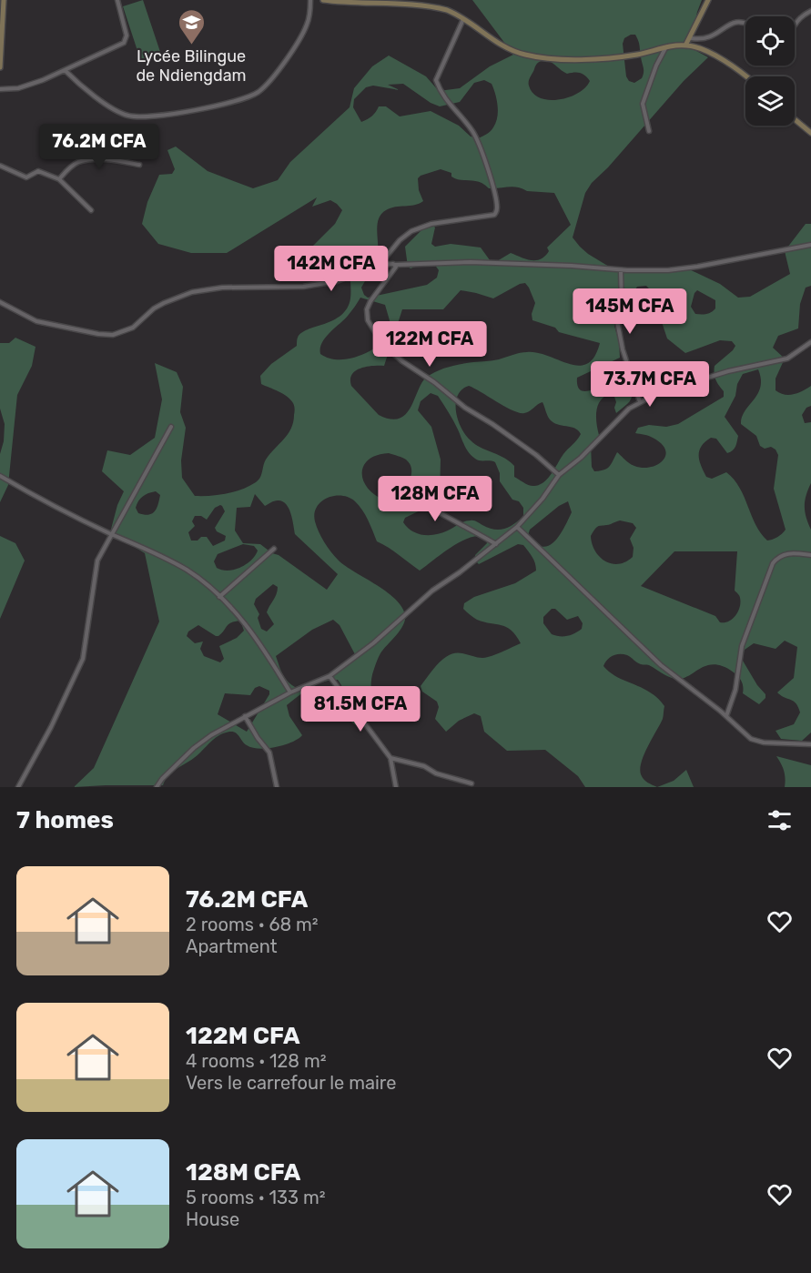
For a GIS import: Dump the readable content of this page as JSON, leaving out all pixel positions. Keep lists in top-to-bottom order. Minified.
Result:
{"places":{"school or university":["Lycée Bilingue de Ndiengdam"]},"page":{"price":["76.2M CFA","142M CFA","145M CFA","122M CFA","73.7M CFA","128M CFA","81.5M CFA"],"heading":"7 homes","list":[{"name":"76.2M CFA","note":"2 rooms · 68 m² · Apartment"},{"name":"122M CFA","note":"4 rooms · 128 m² · Vers le carrefour le maire"},{"name":"128M CFA","note":"5 rooms · 133 m² · House"}]}}
